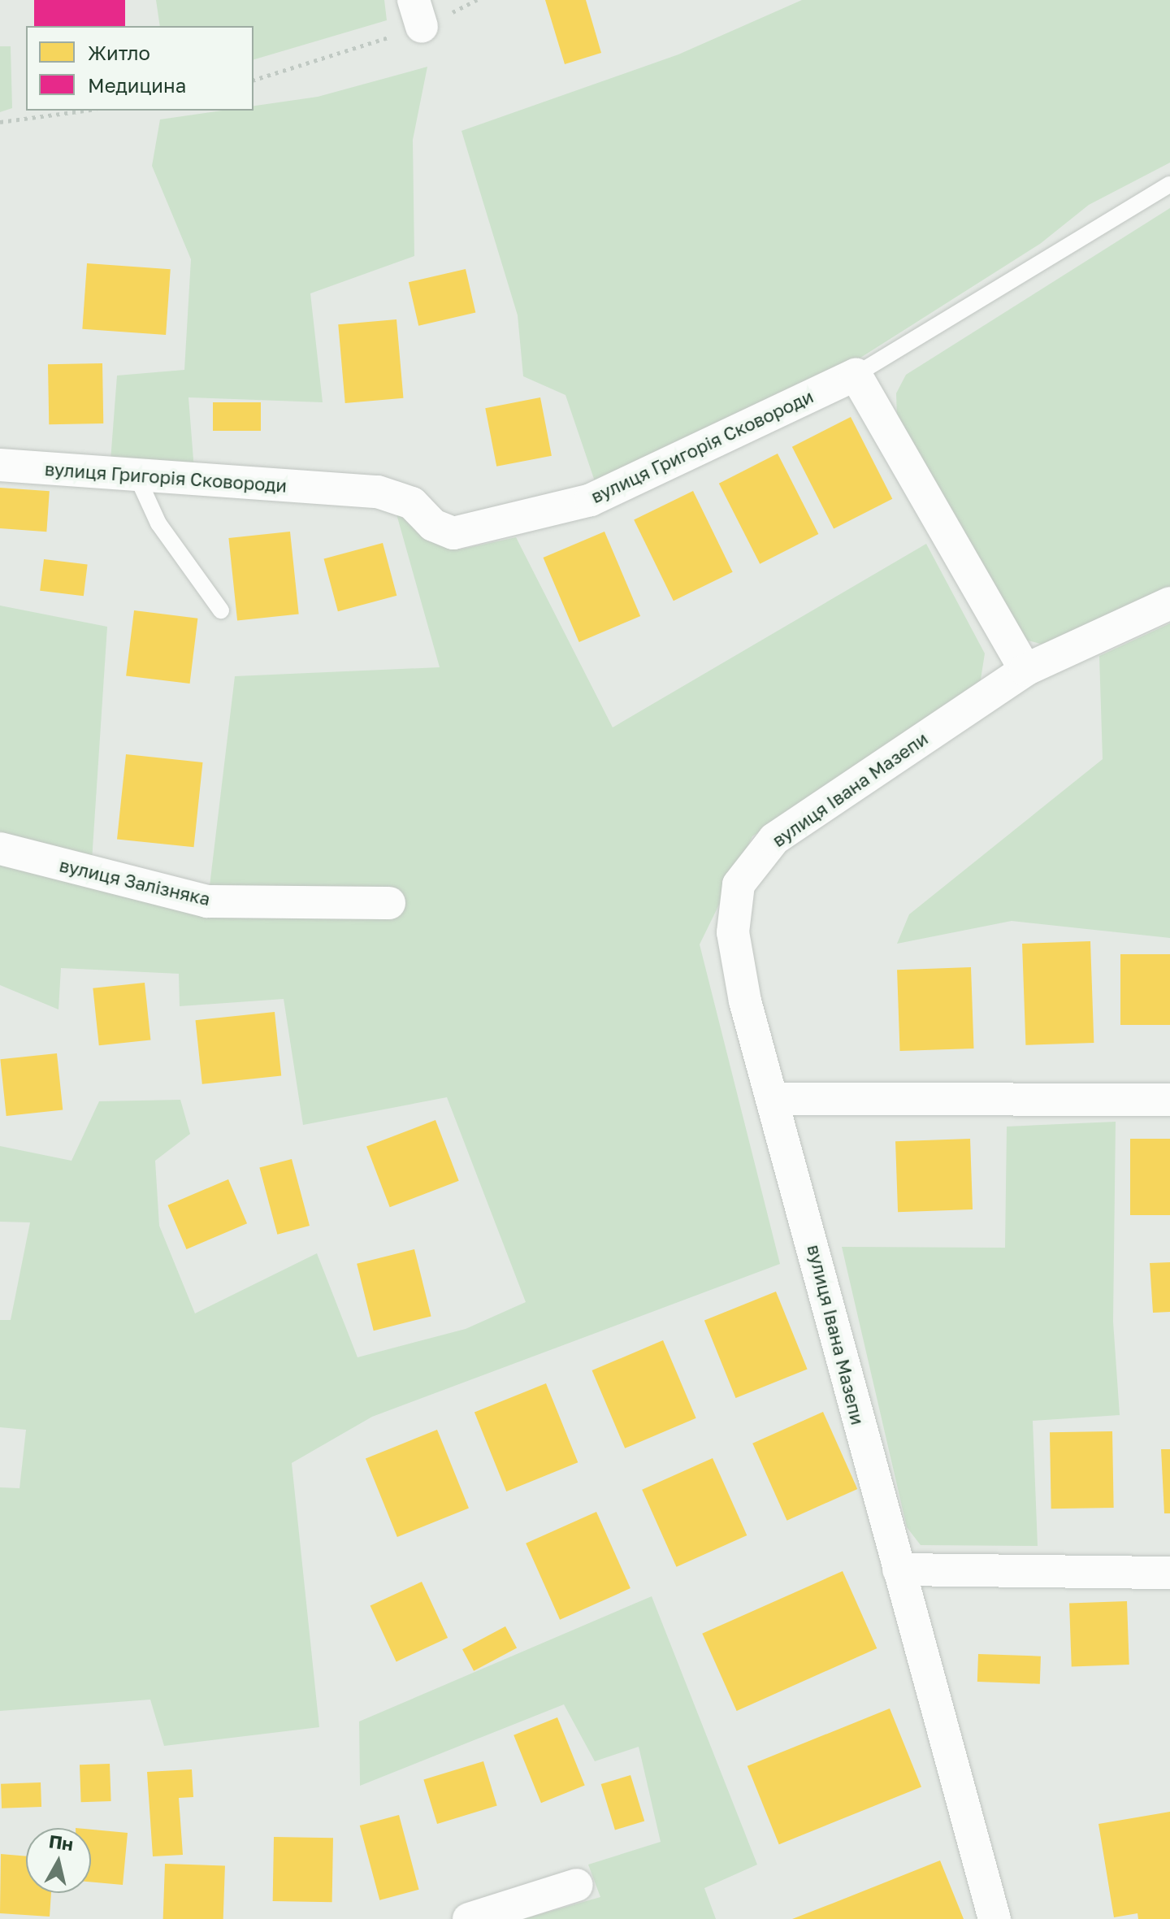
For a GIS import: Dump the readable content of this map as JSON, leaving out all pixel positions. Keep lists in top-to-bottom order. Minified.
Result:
{"streets":{"street":["вулиця Григорія Сковороди","вулиця Івана Мазепи","вулиця Залізняка"]},"legend":["Житло","Медицина"],"north":"top"}
